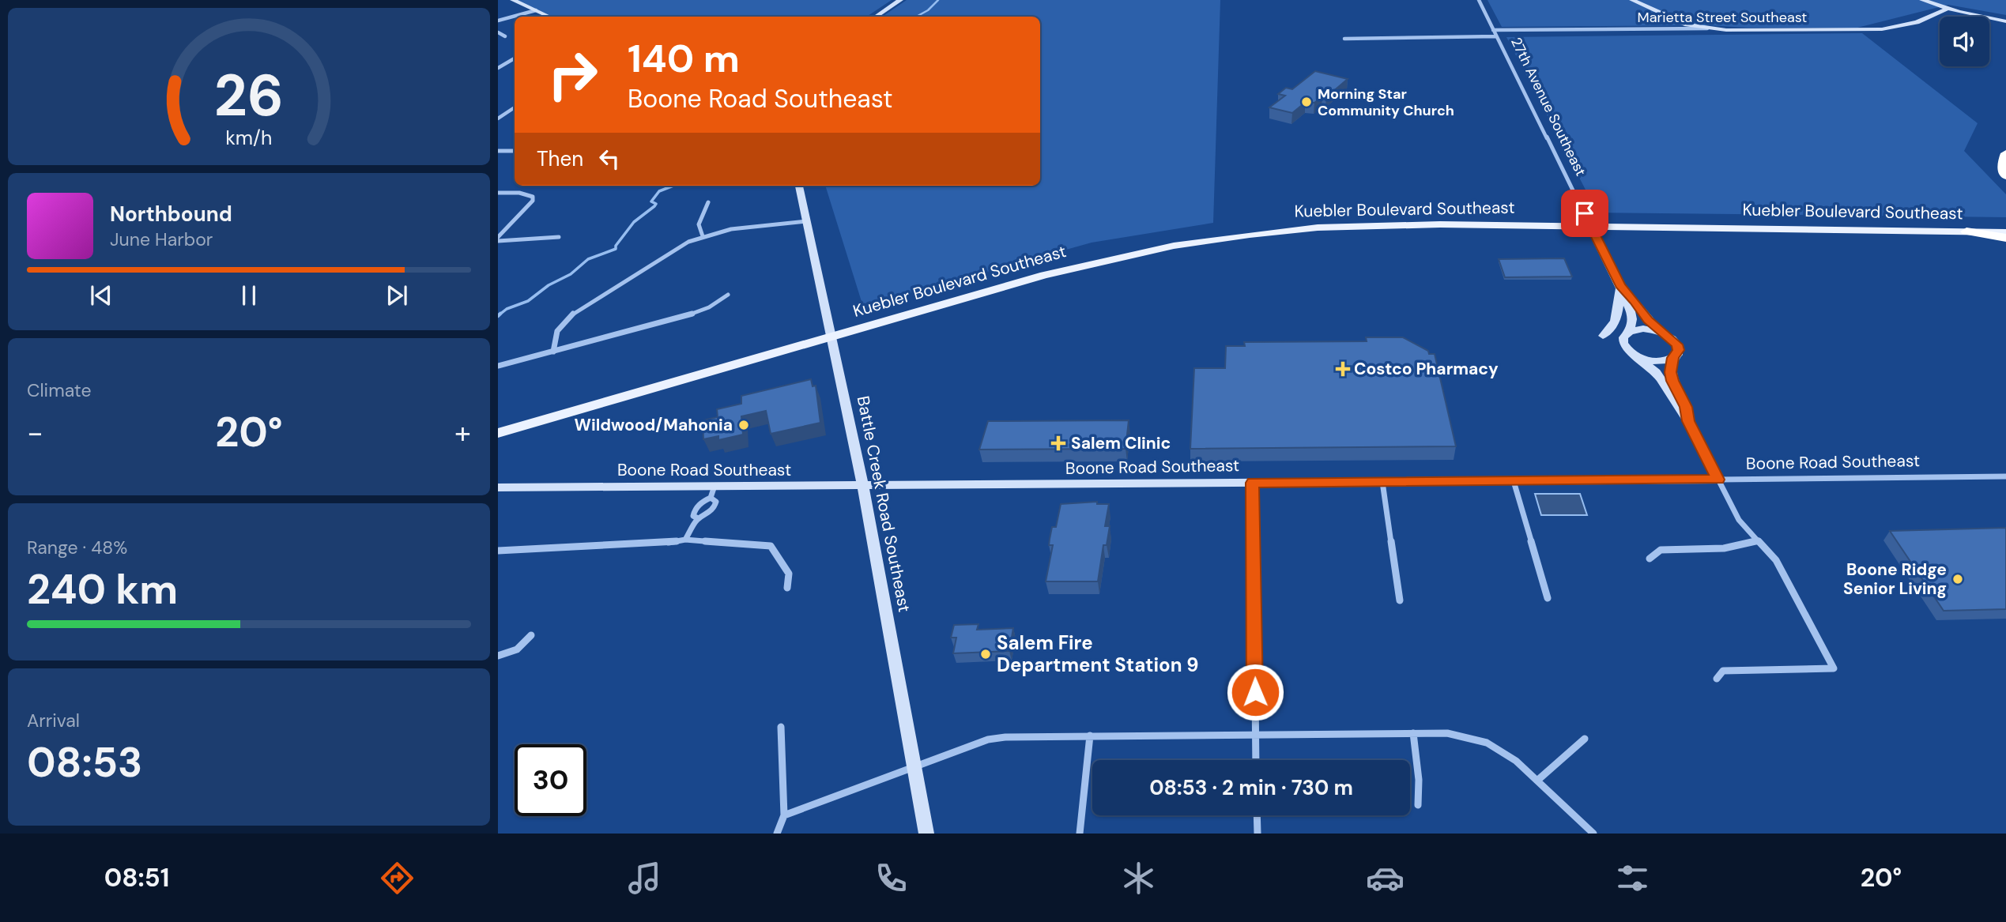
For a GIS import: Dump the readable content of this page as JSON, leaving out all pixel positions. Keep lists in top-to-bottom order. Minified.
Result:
{"streets":{"main road":["Kuebler Boulevard Southeast"],"street":["Marietta Street Southeast","27th Avenue Southeast","Boone Road Southeast","Battle Creek Road Southeast"]},"crossings":[["Marietta Street Southeast","27th Avenue Southeast"],["27th Avenue Southeast","Kuebler Boulevard Southeast"],["Kuebler Boulevard Southeast","Battle Creek Road Southeast"],["Boone Road Southeast","Battle Creek Road Southeast"]],"places":{"other":["Morning Star Community Church","Wildwood/Mahonia","Boone Ridge Senior Living","Salem Fire Department Station 9"],"health":["Costco Pharmacy","Salem Clinic"]},"page":{"turn":["140 m","Boone Road Southeast"],"then":"Then","song":["Northbound","June Harbor"],"tile":["Climate",["Range · 48%","240 km"],["Arrival","08:53"]],"heat":["−","20°","+"],"limit":"30","trip":"08:53 · 2 min · 730 m","tabs":["08:51","20°"],"gauge":["26","km/h"]}}
